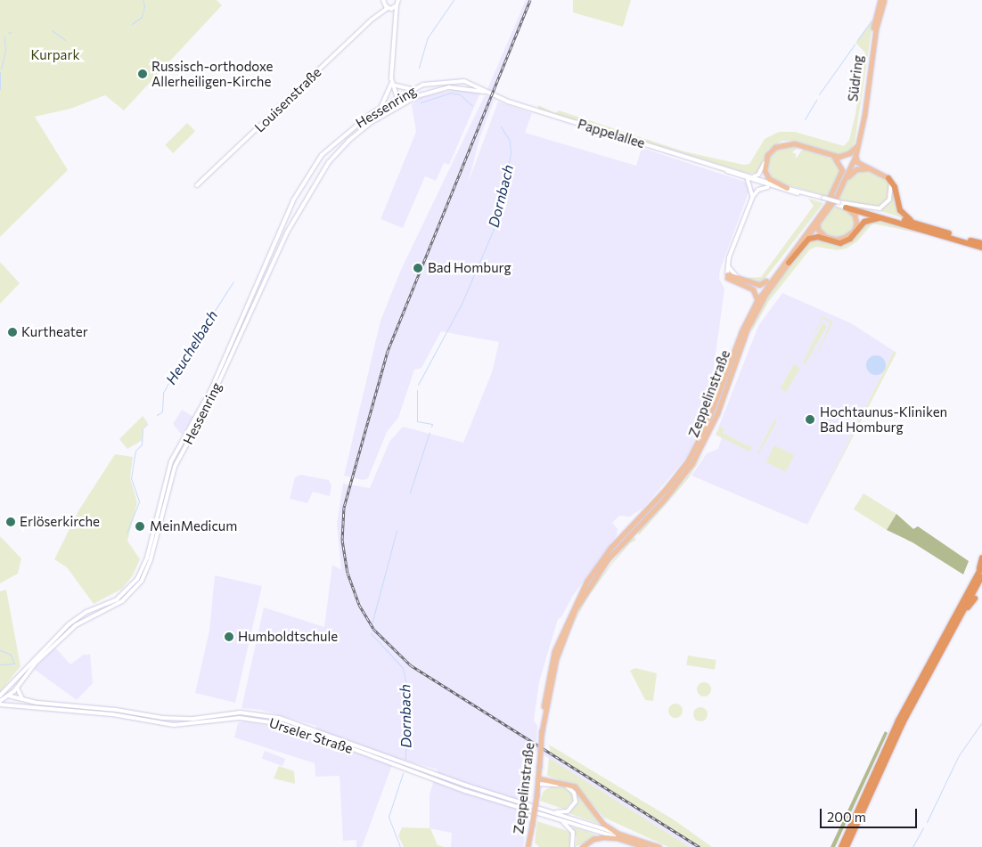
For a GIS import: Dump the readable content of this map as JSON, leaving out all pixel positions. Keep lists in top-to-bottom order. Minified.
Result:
{"streets":{"main road":["Südring","Zeppelinstraße"],"street":["Louisenstraße","Hessenring","Pappelallee","Urseler Straße"]},"crossings":[["Südring","Zeppelinstraße"],["Hessenring","Pappelallee"],["Hessenring","Urseler Straße"]],"water":["Dornbach","Heuchelbach"],"parks":["Kurpark"],"places":["Russisch-orthodoxe Allerheiligen-Kirche","Bad Homburg","Kurtheater","Hochtaunus-Kliniken Bad Homburg","Erlöserkirche","MeinMedicum","Humboldtschule"],"scale_bar":"200 m"}
